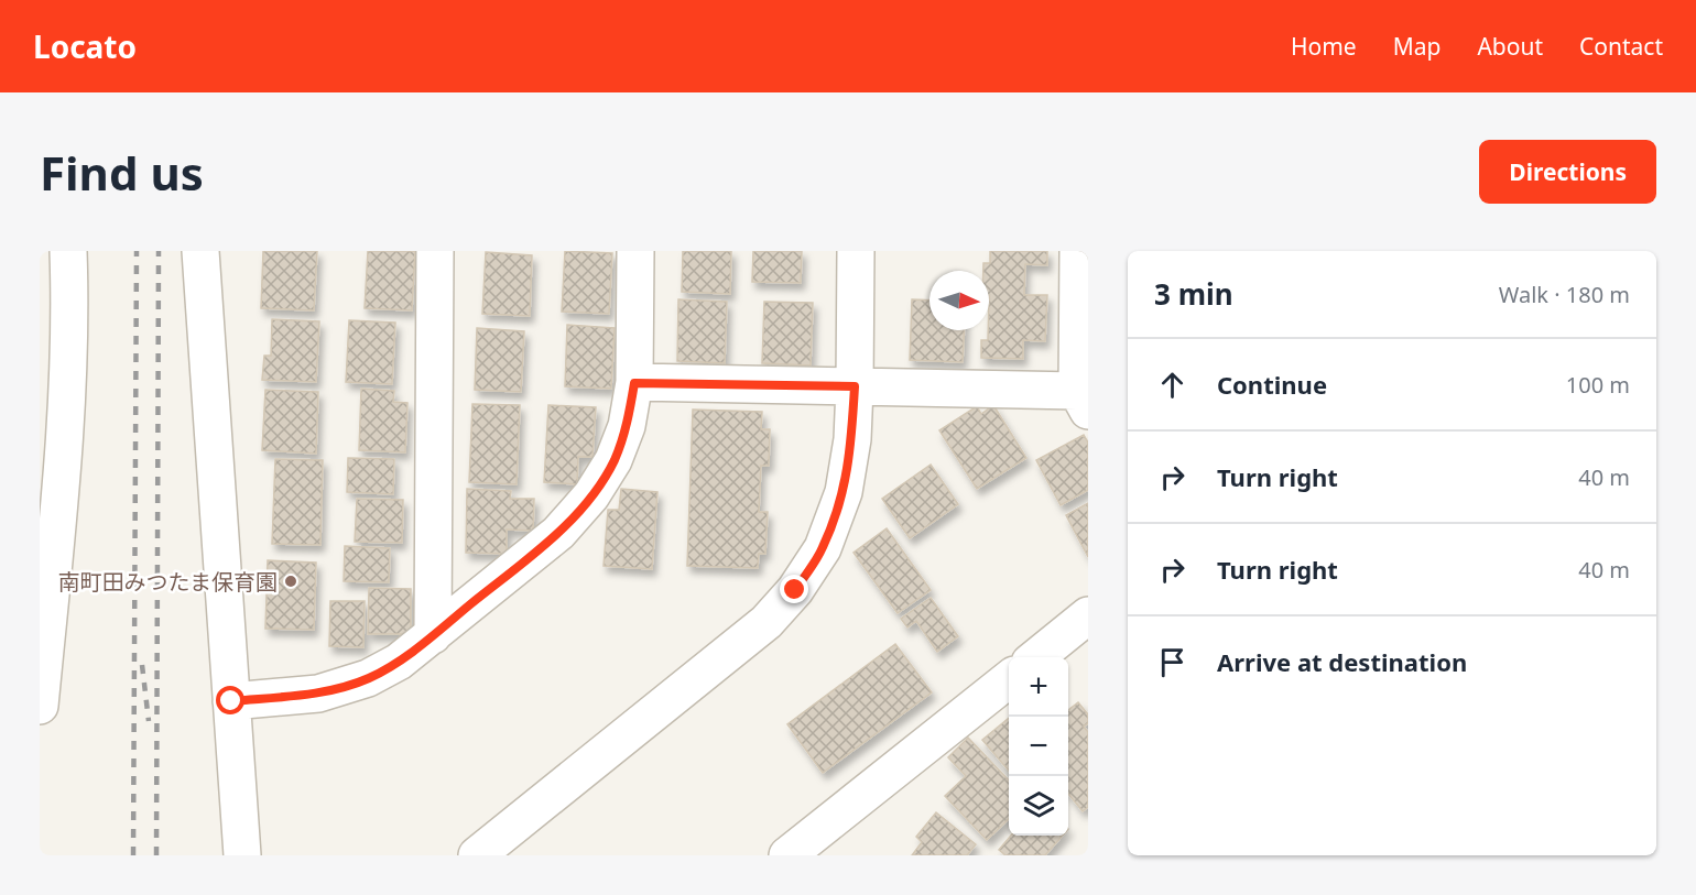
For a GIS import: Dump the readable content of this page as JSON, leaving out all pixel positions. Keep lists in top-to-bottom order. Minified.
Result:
{"places":["南町田みつたま保育園"],"north":"right","page":{"header":"Locato","nav":["Home","Map","About","Contact"],"buttons":"Directions","title":"Find us","heading":["3 min","Walk · 180 m"],"list":[["Continue","100 m"],["Turn right","40 m"],["Turn right","40 m"],"Arrive at destination"],"map_buttons":["+","−"]}}
